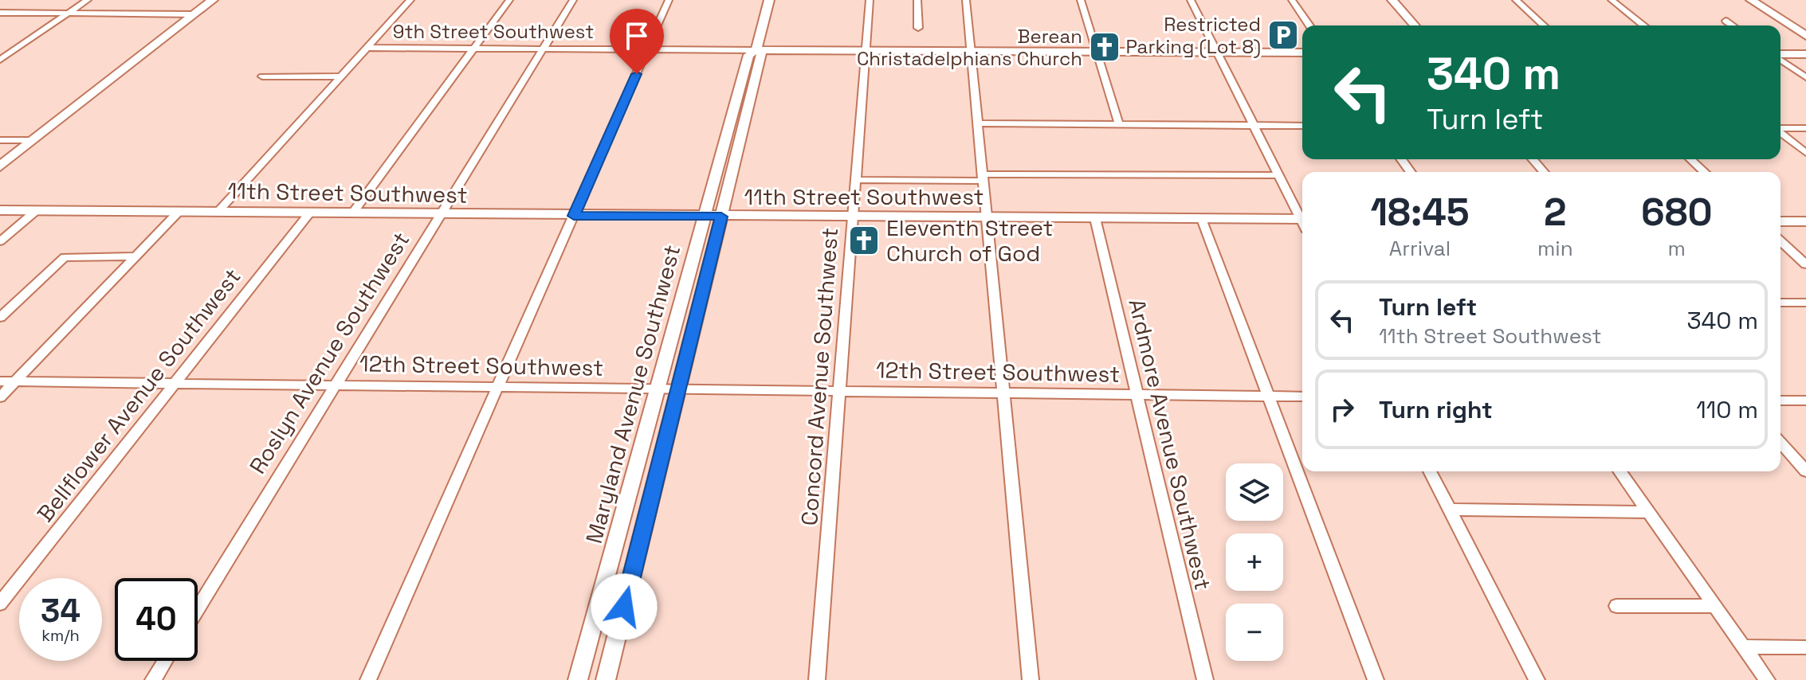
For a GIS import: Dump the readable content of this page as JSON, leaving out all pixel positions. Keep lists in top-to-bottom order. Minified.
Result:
{"streets":{"street":["9th Street Southwest","11th Street Southwest","Roslyn Avenue Southwest","12th Street Southwest","Concord Avenue Southwest","Maryland Avenue Southwest","Bellflower Avenue Southwest","Ardmore Avenue Southwest"]},"crossings":[["9th Street Southwest","Roslyn Avenue Southwest"],["9th Street Southwest","Concord Avenue Southwest"],["9th Street Southwest","Maryland Avenue Southwest"],["11th Street Southwest","Roslyn Avenue Southwest"],["11th Street Southwest","Concord Avenue Southwest"],["11th Street Southwest","Maryland Avenue Southwest"],["11th Street Southwest","Bellflower Avenue Southwest"],["11th Street Southwest","Ardmore Avenue Southwest"],["Roslyn Avenue Southwest","12th Street Southwest"],["12th Street Southwest","Concord Avenue Southwest"],["12th Street Southwest","Maryland Avenue Southwest"],["12th Street Southwest","Bellflower Avenue Southwest"],["12th Street Southwest","Ardmore Avenue Southwest"]],"places":{"parking":["Restricted Parking (Lot 8)"],"church":["Berean Christadelphians Church","Eleventh Street Church of God"]},"page":{"turn":["340 m","Turn left"],"eta":["18:45","Arrival","2","min","680","m"],"list":[{"name":"Turn left","note":"11th Street Southwest","value":"340 m"},{"name":"Turn right","value":"110 m"}],"map_buttons":["+","−"],"speed":"34 km/h","limit":"40"}}
